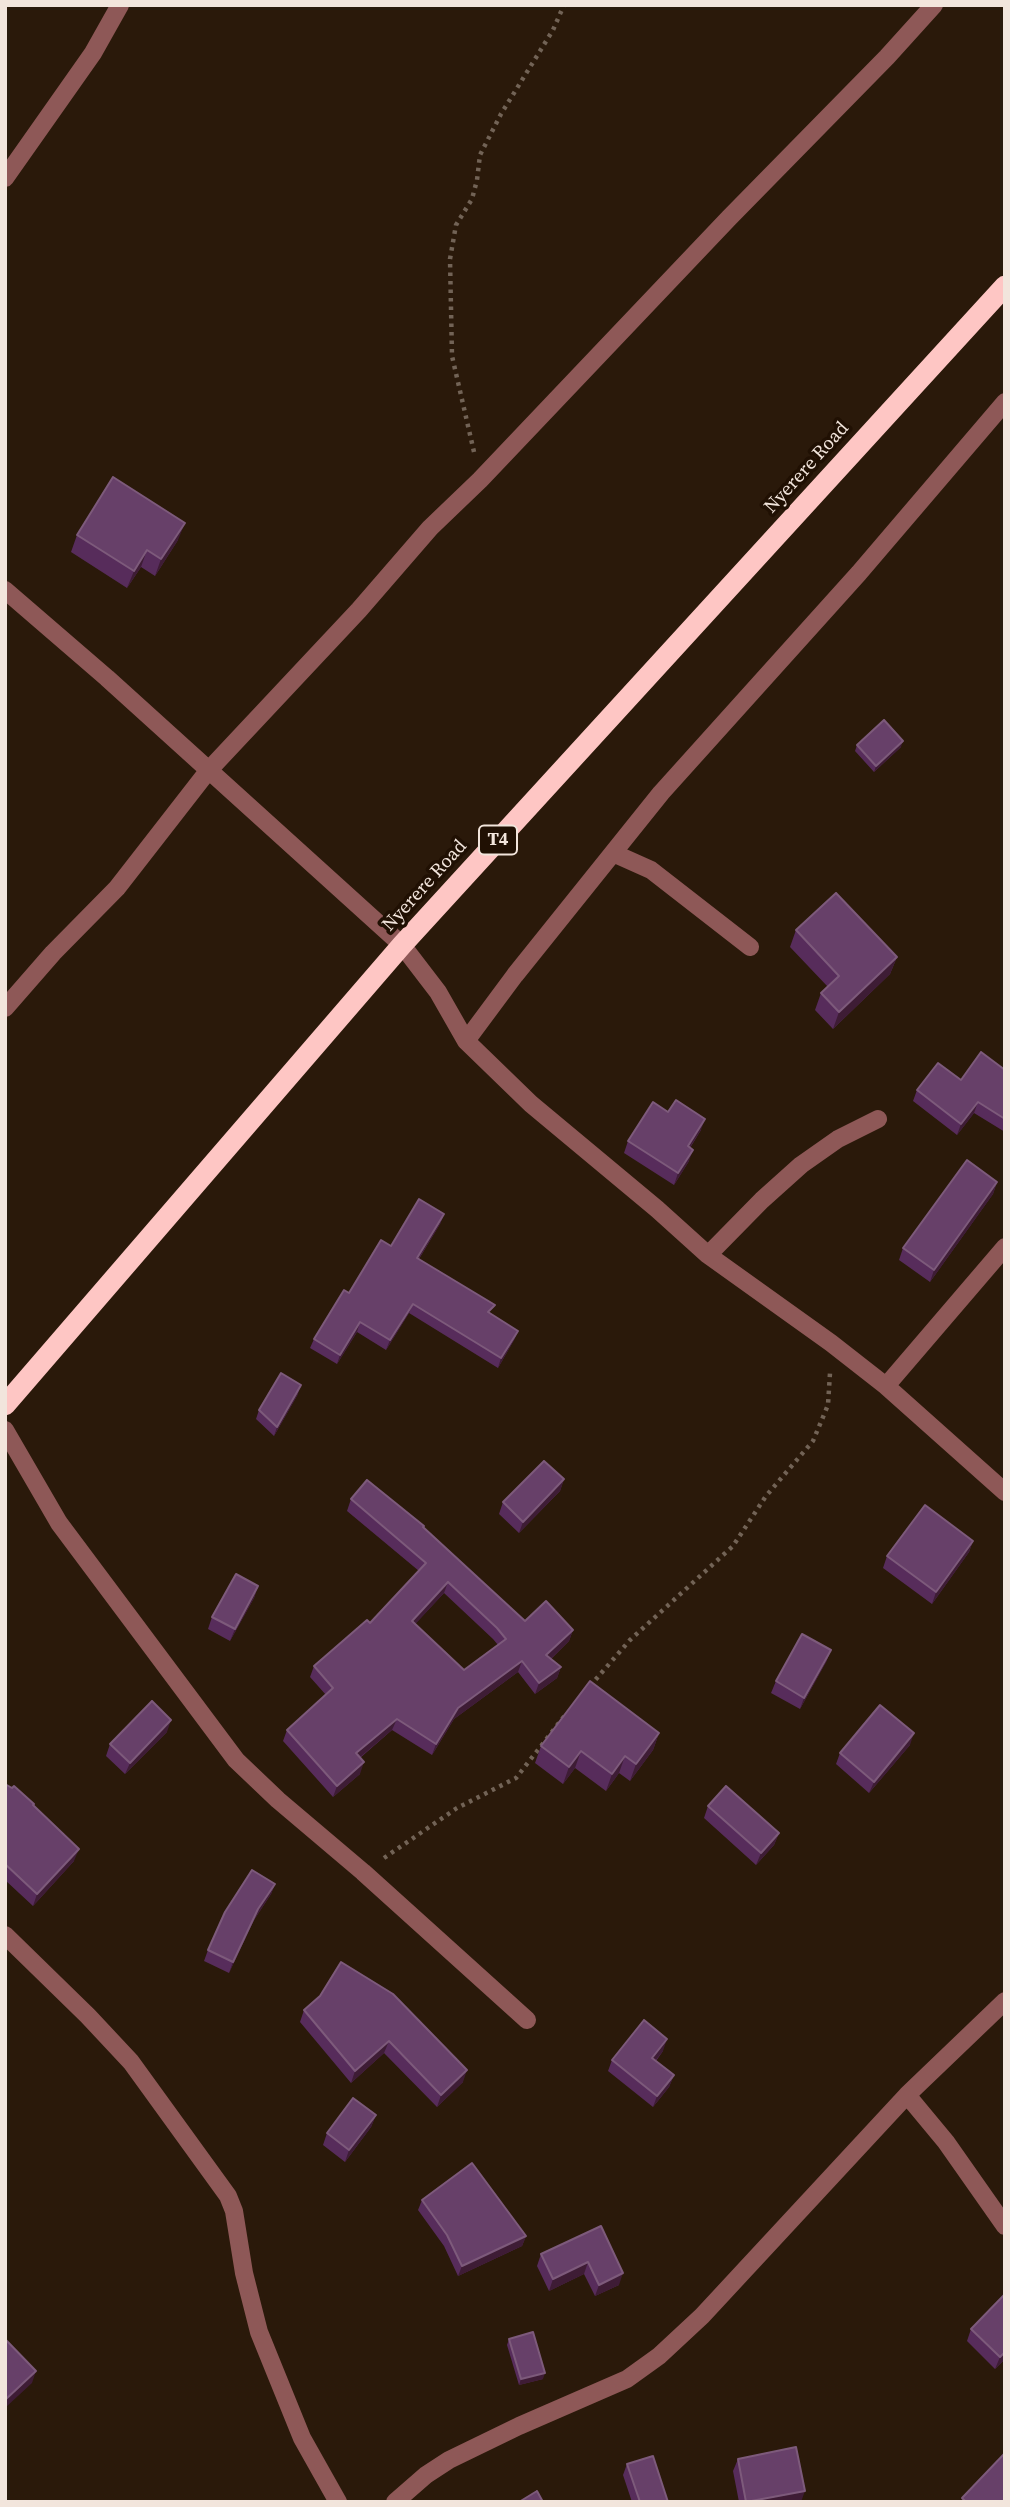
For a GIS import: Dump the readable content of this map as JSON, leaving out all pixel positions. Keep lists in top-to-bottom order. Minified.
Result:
{"streets":{"highway":["Nyerere Road","T4"]}}
